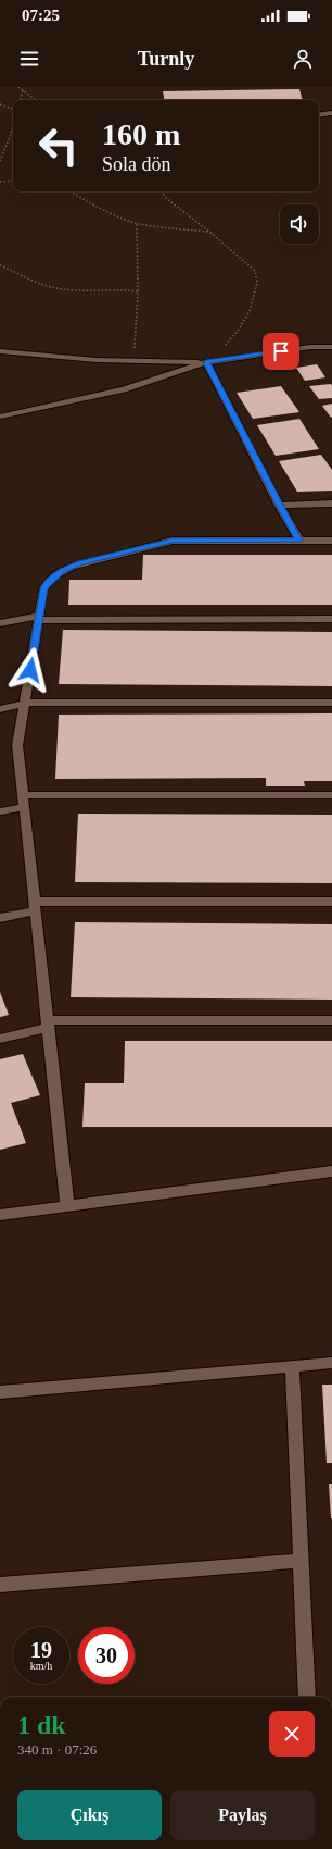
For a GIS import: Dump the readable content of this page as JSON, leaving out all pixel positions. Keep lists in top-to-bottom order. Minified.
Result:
{"page":{"status":"07:25","header":"Turnly","turn":["160 m","Sola dön"],"speed":"19 km/h","limit":"30","heading":["1 dk","340 m · 07:26"],"buttons":["Çıkış","Paylaş"]}}
